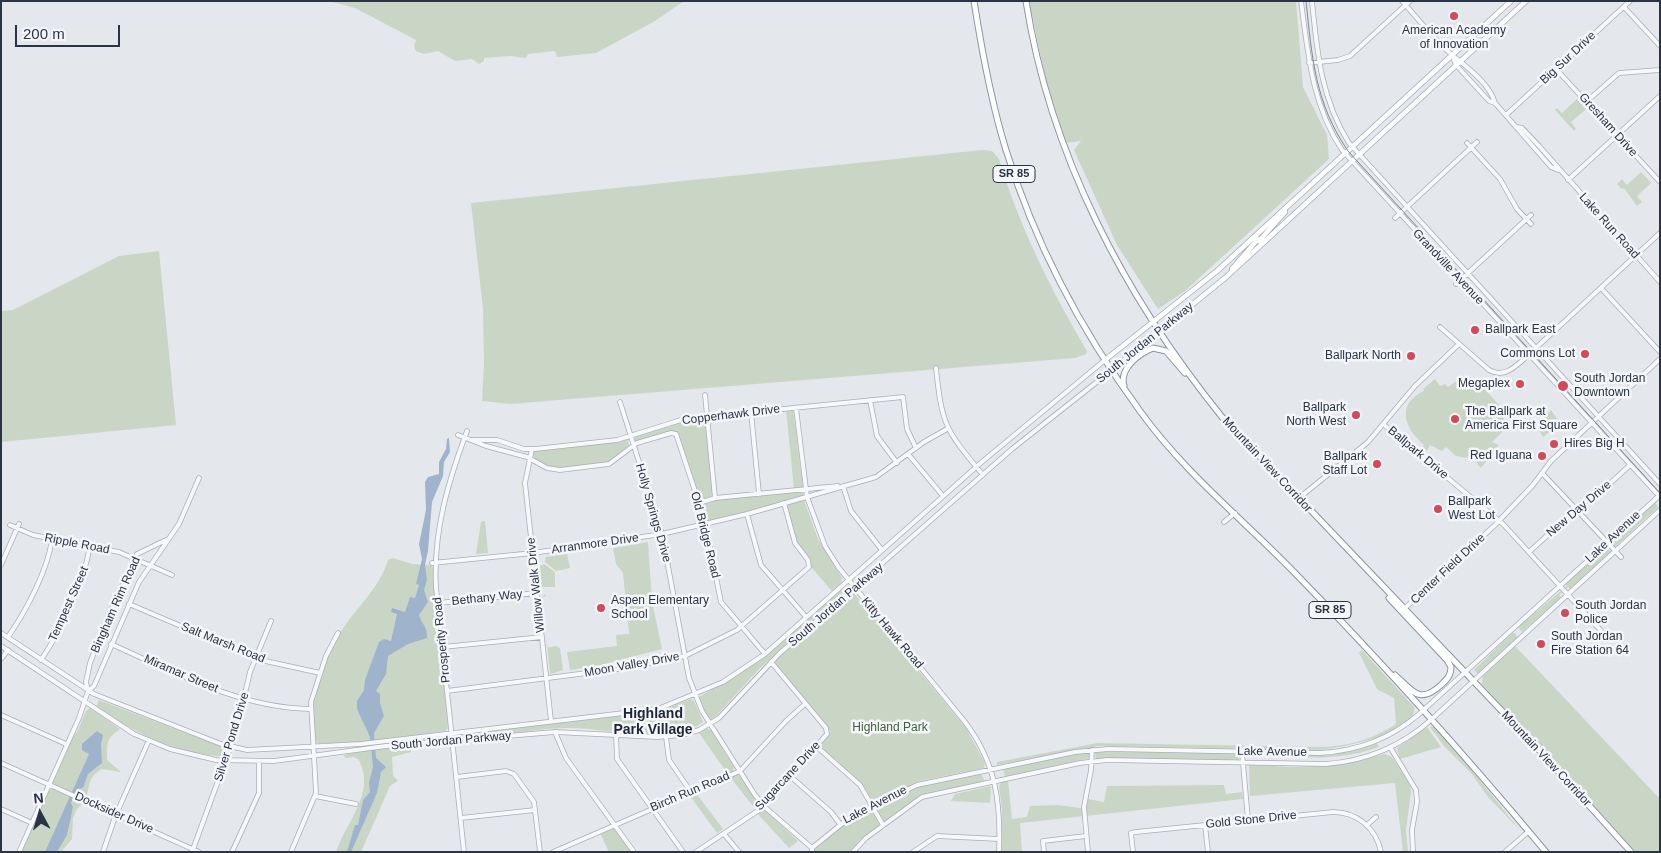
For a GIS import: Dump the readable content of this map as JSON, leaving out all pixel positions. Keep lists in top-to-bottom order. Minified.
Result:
{"streets":{"highway":["SR 85","Mountain View Corridor"],"main road":["South Jordan Parkway"],"street":["Big Sur Drive","Gresham Drive","Lake Run Road","Grandville Avenue","Copperhawk Drive","Ballpark Drive","New Day Drive","Holly Springs Drive","Old Bridge Road","Lake Avenue","Ripple Road","Arranmore Drive","Center Field Drive","Willow Walk Drive","Bethany Way","Tempest Street","Bingham Rim Road","Kitty Hawk Road","Prosperity Road","Salt Marsh Road","Moon Valley Drive","Miramar Street","Silver Pond Drive","Sugarcane Drive","Birch Run Road","Docksider Drive","Gold Stone Drive"]},"crossings":[["Big Sur Drive","Gresham Drive"],["Big Sur Drive","Lake Run Road"],["SR 85","South Jordan Parkway"],["SR 85","Lake Avenue"],["Lake Run Road","South Jordan Parkway"],["Grandville Avenue","South Jordan Parkway"],["Grandville Avenue","New Day Drive"],["Grandville Avenue","Lake Avenue"],["Grandville Avenue","Center Field Drive"],["South Jordan Parkway","Mountain View Corridor"],["South Jordan Parkway","Holly Springs Drive"],["South Jordan Parkway","Old Bridge Road"],["South Jordan Parkway","Willow Walk Drive"],["South Jordan Parkway","Tempest Street"],["South Jordan Parkway","Bingham Rim Road"],["South Jordan Parkway","Kitty Hawk Road"],["South Jordan Parkway","Prosperity Road"],["South Jordan Parkway","Silver Pond Drive"],["Copperhawk Drive","Holly Springs Drive"],["Copperhawk Drive","Old Bridge Road"],["Copperhawk Drive","Arranmore Drive"],["Copperhawk Drive","Willow Walk Drive"],["Copperhawk Drive","Kitty Hawk Road"],["Copperhawk Drive","Prosperity Road"],["Ballpark Drive","New Day Drive"],["Ballpark Drive","Lake Avenue"],["Ballpark Drive","Center Field Drive"],["Mountain View Corridor","Lake Avenue"],["Mountain View Corridor","Center Field Drive"],["Holly Springs Drive","Lake Avenue"],["Holly Springs Drive","Arranmore Drive"],["Holly Springs Drive","Moon Valley Drive"],["Holly Springs Drive","Sugarcane Drive"],["Holly Springs Drive","Birch Run Road"],["Old Bridge Road","Arranmore Drive"],["Old Bridge Road","Moon Valley Drive"],["Lake Avenue","Kitty Hawk Road"],["Ripple Road","Tempest Street"],["Ripple Road","Bingham Rim Road"],["Arranmore Drive","Willow Walk Drive"],["Arranmore Drive","Kitty Hawk Road"],["Arranmore Drive","Prosperity Road"],["Arranmore Drive","Moon Valley Drive"],["Willow Walk Drive","Bethany Way"],["Willow Walk Drive","Moon Valley Drive"],["Bethany Way","Prosperity Road"],["Bingham Rim Road","Salt Marsh Road"],["Bingham Rim Road","Miramar Street"],["Bingham Rim Road","Docksider Drive"],["Prosperity Road","Moon Valley Drive"],["Salt Marsh Road","Silver Pond Drive"],["Miramar Street","Silver Pond Drive"],["Silver Pond Drive","Docksider Drive"],["Sugarcane Drive","Birch Run Road"]],"districts":["Highland Park Village"],"parks":["Highland Park"],"places":["American Academy of Innovation","Ballpark East","Commons Lot","Ballpark North","Megaplex","South Jordan Downtown","Ballpark North West","The Ballpark at America First Square","Hires Big H","Red Iguana","Ballpark Staff Lot","Ballpark West Lot","Aspen Elementary School","South Jordan Police","South Jordan Fire Station 64"],"scale_bar":"200 m","north":"top"}
